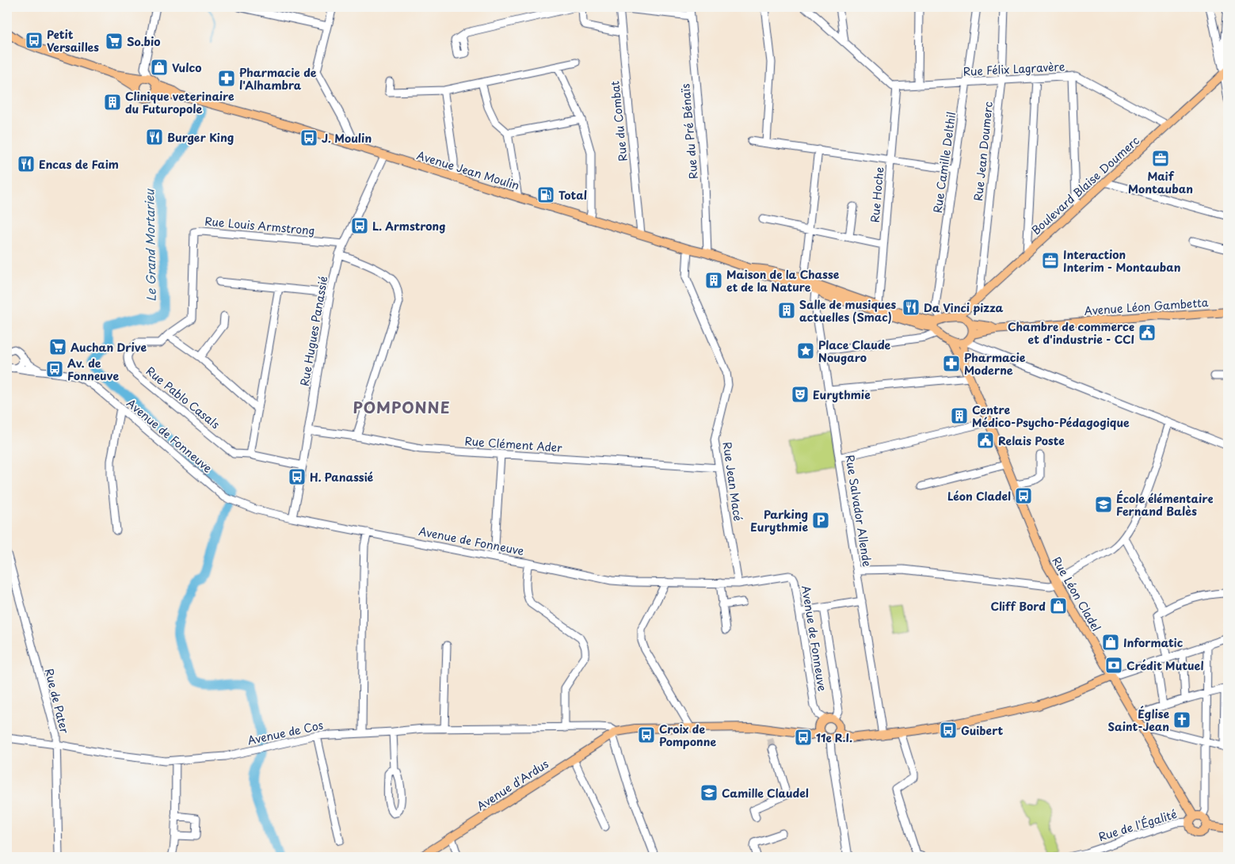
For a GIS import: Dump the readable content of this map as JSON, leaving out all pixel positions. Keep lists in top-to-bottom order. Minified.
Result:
{"streets":{"main road":["Avenue Jean Moulin","Boulevard Blaise Doumerc","Avenue Léon Gambetta","Rue Léon Cladel","Avenue d'Ardus"],"street":["Rue Félix Lagravère","Rue du Combat","Rue du Pré Bénaïs","Rue Jean Doumerc","Rue Camille Delthil","Rue Hoche","Rue Louis Armstrong","Rue Hugues Panassié","Rue Pablo Casals","Avenue de Fonneuve","Rue Clément Ader","Rue Jean Macé","Rue Salvador Allende","Rue de Pater","Avenue de Cos","Rue de l'Égalité"]},"crossings":[["Rue Félix Lagravère","Rue Jean Doumerc"],["Rue Félix Lagravère","Rue Camille Delthil"],["Rue Félix Lagravère","Boulevard Blaise Doumerc"],["Rue Félix Lagravère","Rue Hoche"],["Rue du Combat","Avenue Jean Moulin"],["Rue du Pré Bénaïs","Avenue Jean Moulin"],["Rue Jean Doumerc","Boulevard Blaise Doumerc"],["Avenue Jean Moulin","Rue Hugues Panassié"],["Avenue Jean Moulin","Rue Jean Macé"],["Boulevard Blaise Doumerc","Avenue Léon Gambetta"],["Rue Louis Armstrong","Rue Hugues Panassié"],["Rue Louis Armstrong","Rue Pablo Casals"],["Rue Hugues Panassié","Rue Pablo Casals"],["Rue Hugues Panassié","Avenue de Fonneuve"],["Rue Hugues Panassié","Rue Clément Ader"],["Avenue de Fonneuve","Rue Jean Macé"],["Rue Clément Ader","Rue Jean Macé"],["Rue Léon Cladel","Rue de l'Égalité"],["Rue de Pater","Avenue de Cos"],["Avenue de Cos","Avenue d'Ardus"]],"districts":["POMPONNE"],"water":["Le Grand Mortarieu"],"places":{"bus stop":["Petit Versailles","J. Moulin","L. Armstrong","Av. de Fonneuve","H. Panassié","Léon Cladel","Guibert","Croix de Pomponne","11e R.I."],"supermarket":["So.bio","Auchan Drive"],"shop":["Vulco","Cliff Bord","Informatic"],"pharmacy":["Pharmacie de l'Alhambra","Pharmacie Moderne"],"building":["Clinique veterinaire du Futuropole","Maison de la Chasse et de la Nature","Salle de musiques actuelles (Smac)","Centre Médico-Psycho-Pédagogique"],"restaurant":["Burger King","Encas de Faim","Da Vinci pizza"],"office":["Maif Montauban","Interaction Interim - Montauban"],"fuel station":["Total"],"public building":["Chambre de commerce et d'industrie - CCI","Relais Poste"],"place":["Place Claude Nougaro"],"theatre":["Eurythmie"],"school or university":["École élémentaire Fernand Balès","Camille Claudel"],"parking":["Parking Eurythmie"],"bank":["Crédit Mutuel"],"church":["Église Saint-Jean"]}}
